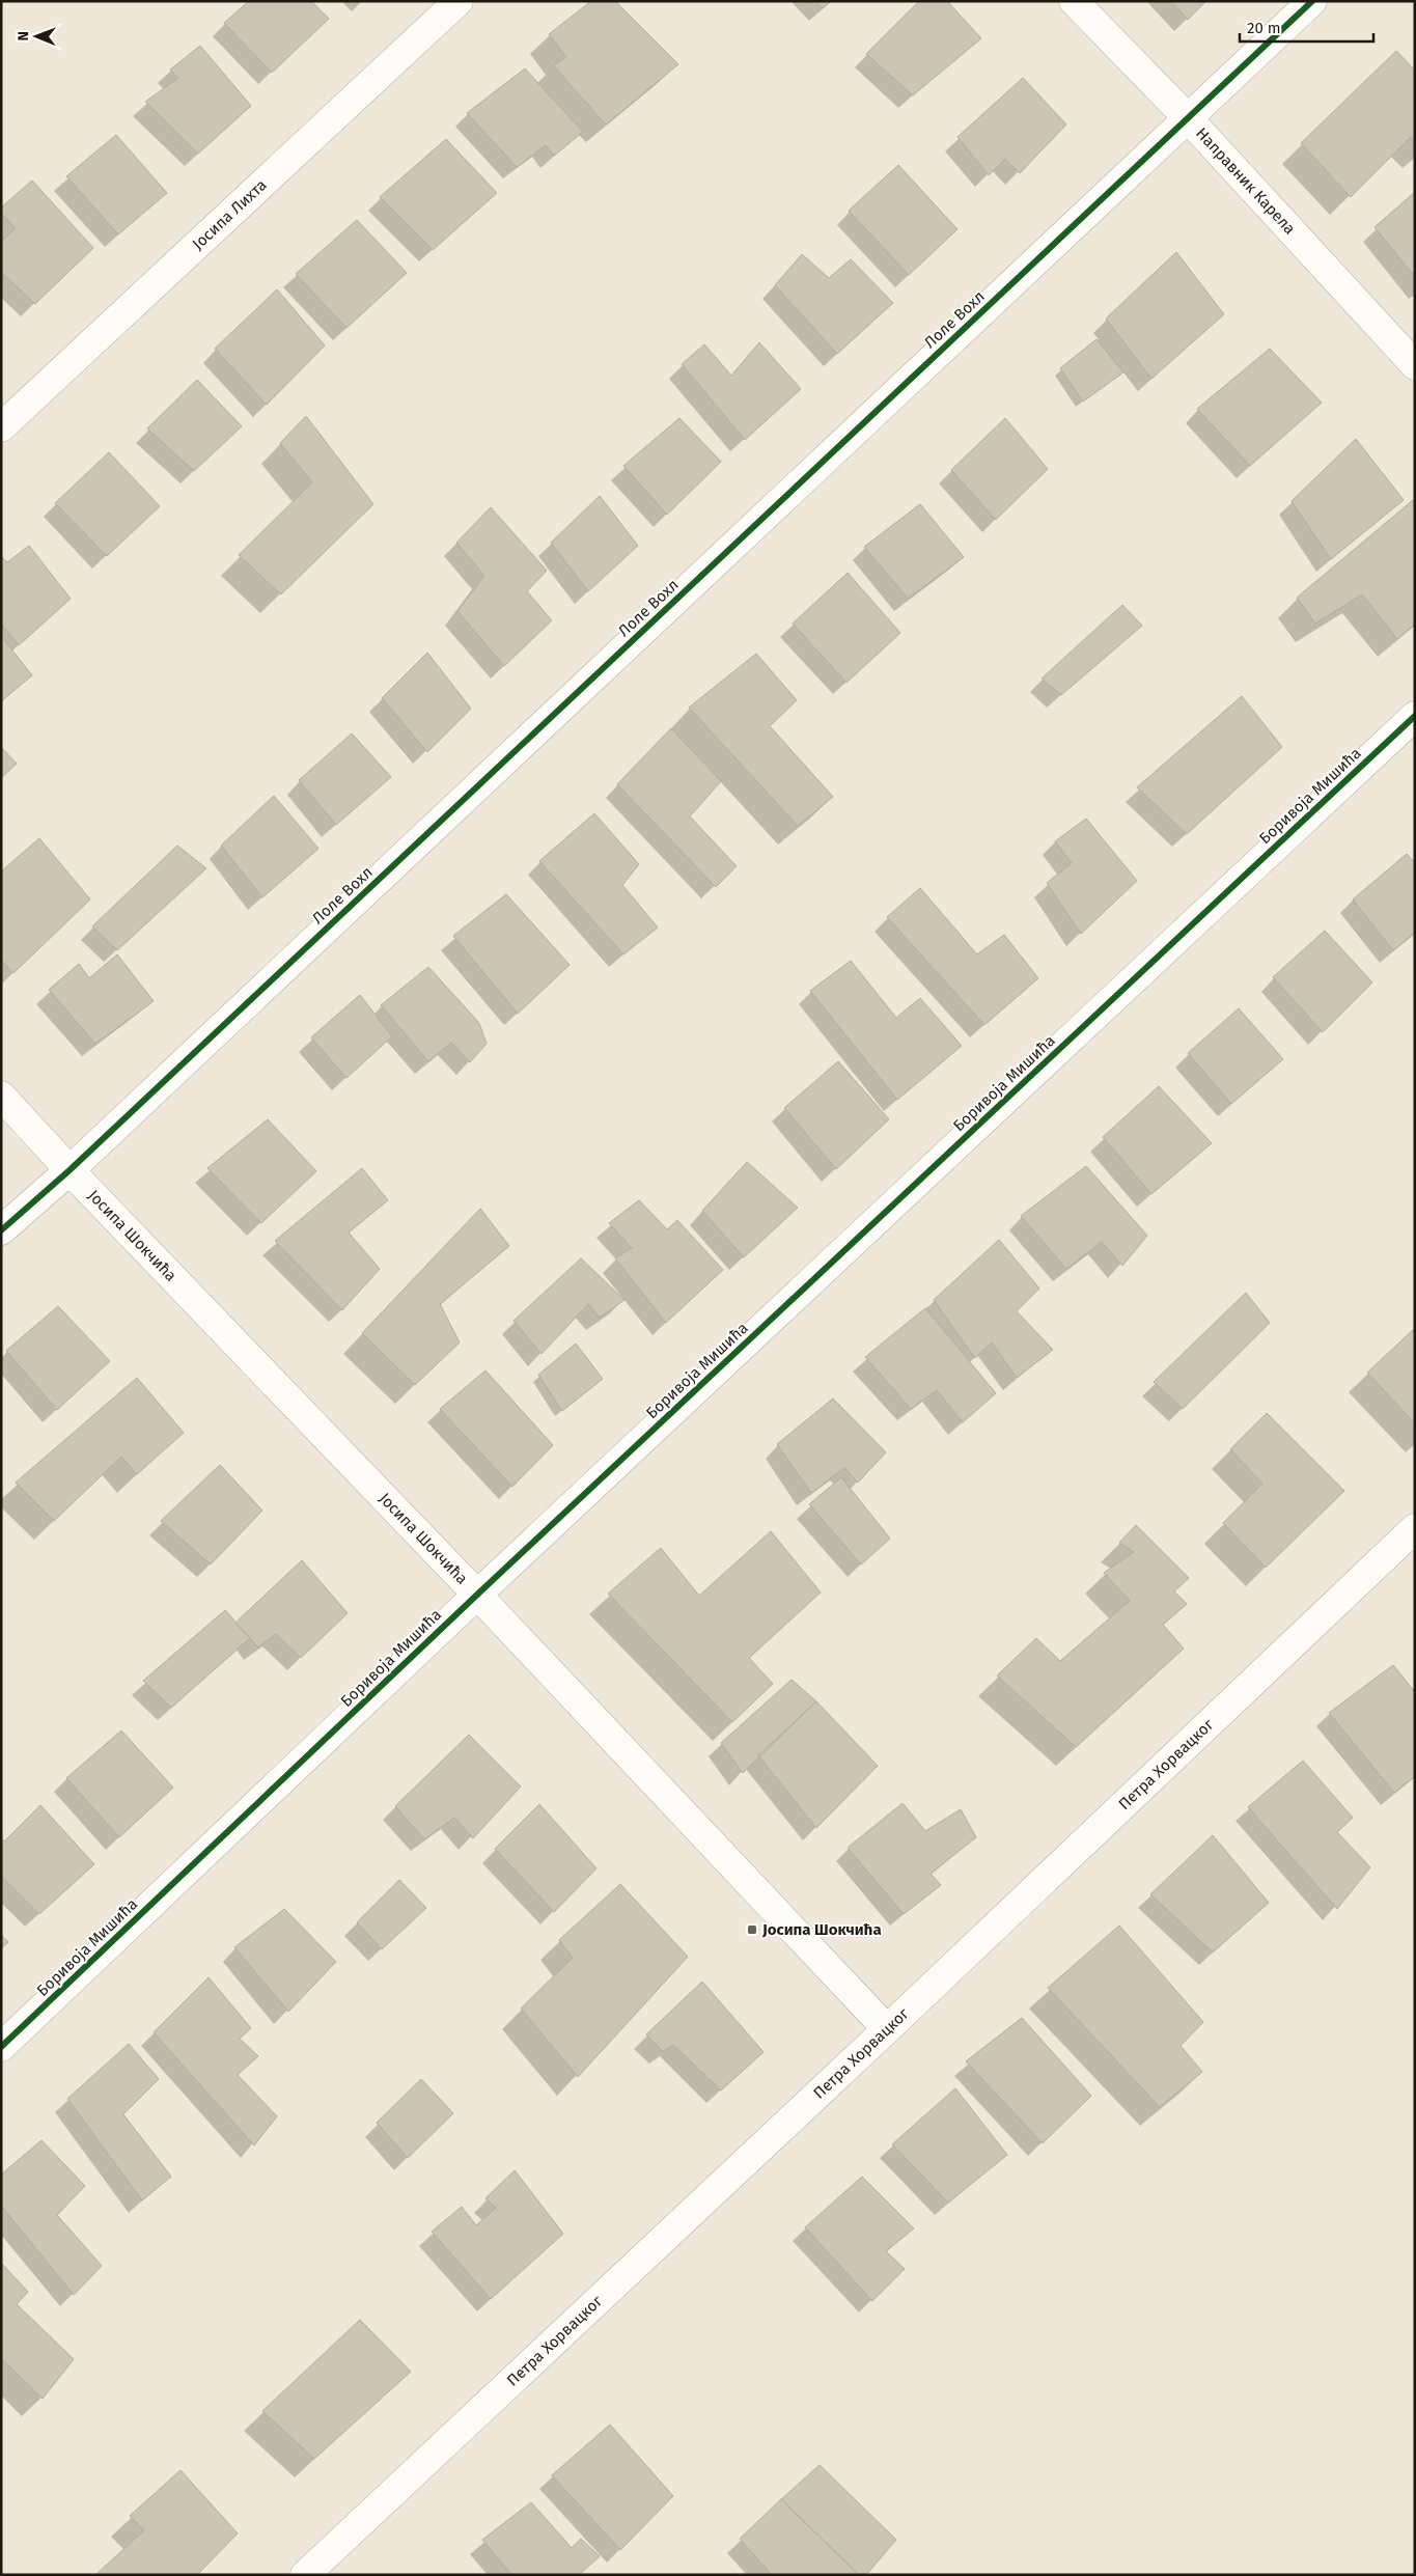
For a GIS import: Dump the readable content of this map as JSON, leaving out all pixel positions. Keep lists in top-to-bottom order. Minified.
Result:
{"streets":{"street":["Направник Карела","Јосипа Лихта","Лоле Вохл","Боривоја Мишића","Јосипа Шокчића","Петра Хорвацког"]},"crossings":[["Направник Карела","Лоле Вохл"],["Лоле Вохл","Јосипа Шокчића"],["Боривоја Мишића","Јосипа Шокчића"],["Јосипа Шокчића","Петра Хорвацког"]],"places":{"transit":["Јосипа Шокчића"]},"scale_bar":"20 m","north":"left"}
